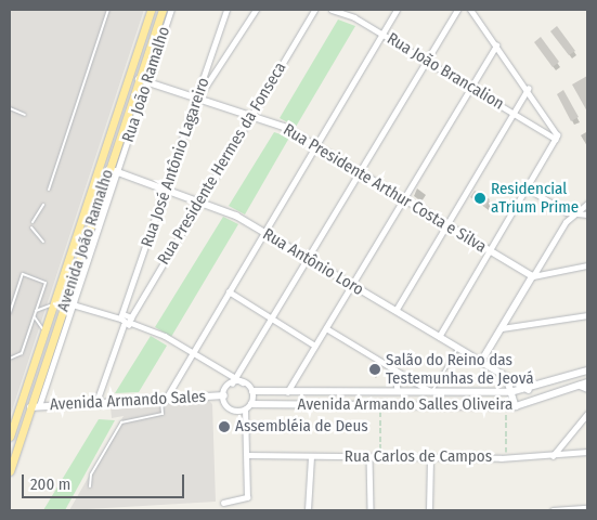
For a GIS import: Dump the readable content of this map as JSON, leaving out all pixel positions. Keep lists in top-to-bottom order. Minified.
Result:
{"streets":{"highway":["Avenida João Ramalho"],"street":["Rua João Brancalion","Rua João Ramalho","Rua José Antônio Lagareiro","Rua Presidente Hermes da Fonseca","Rua Presidente Arthur Costa e Silva","Rua Antônio Loro","Avenida Armando Sales","Avenida Armando Salles Oliveira","Rua Carlos de Campos"]},"crossings":[["Rua João Ramalho","Rua Presidente Arthur Costa e Silva"],["Rua João Ramalho","Avenida João Ramalho"],["Rua José Antônio Lagareiro","Rua Presidente Arthur Costa e Silva"],["Rua José Antônio Lagareiro","Rua Antônio Loro"],["Rua Presidente Hermes da Fonseca","Rua Presidente Arthur Costa e Silva"],["Rua Presidente Hermes da Fonseca","Rua Antônio Loro"],["Rua Presidente Arthur Costa e Silva","Avenida João Ramalho"],["Avenida João Ramalho","Rua Antônio Loro"],["Avenida João Ramalho","Avenida Armando Sales"],["Rua Antônio Loro","Avenida Armando Salles Oliveira"],["Avenida Armando Sales","Avenida Armando Salles Oliveira"]],"places":["Residencial aTrium Prime","Salão do Reino das Testemunhas de Jeová","Assembléia de Deus"],"scale_bar":"200 m"}
